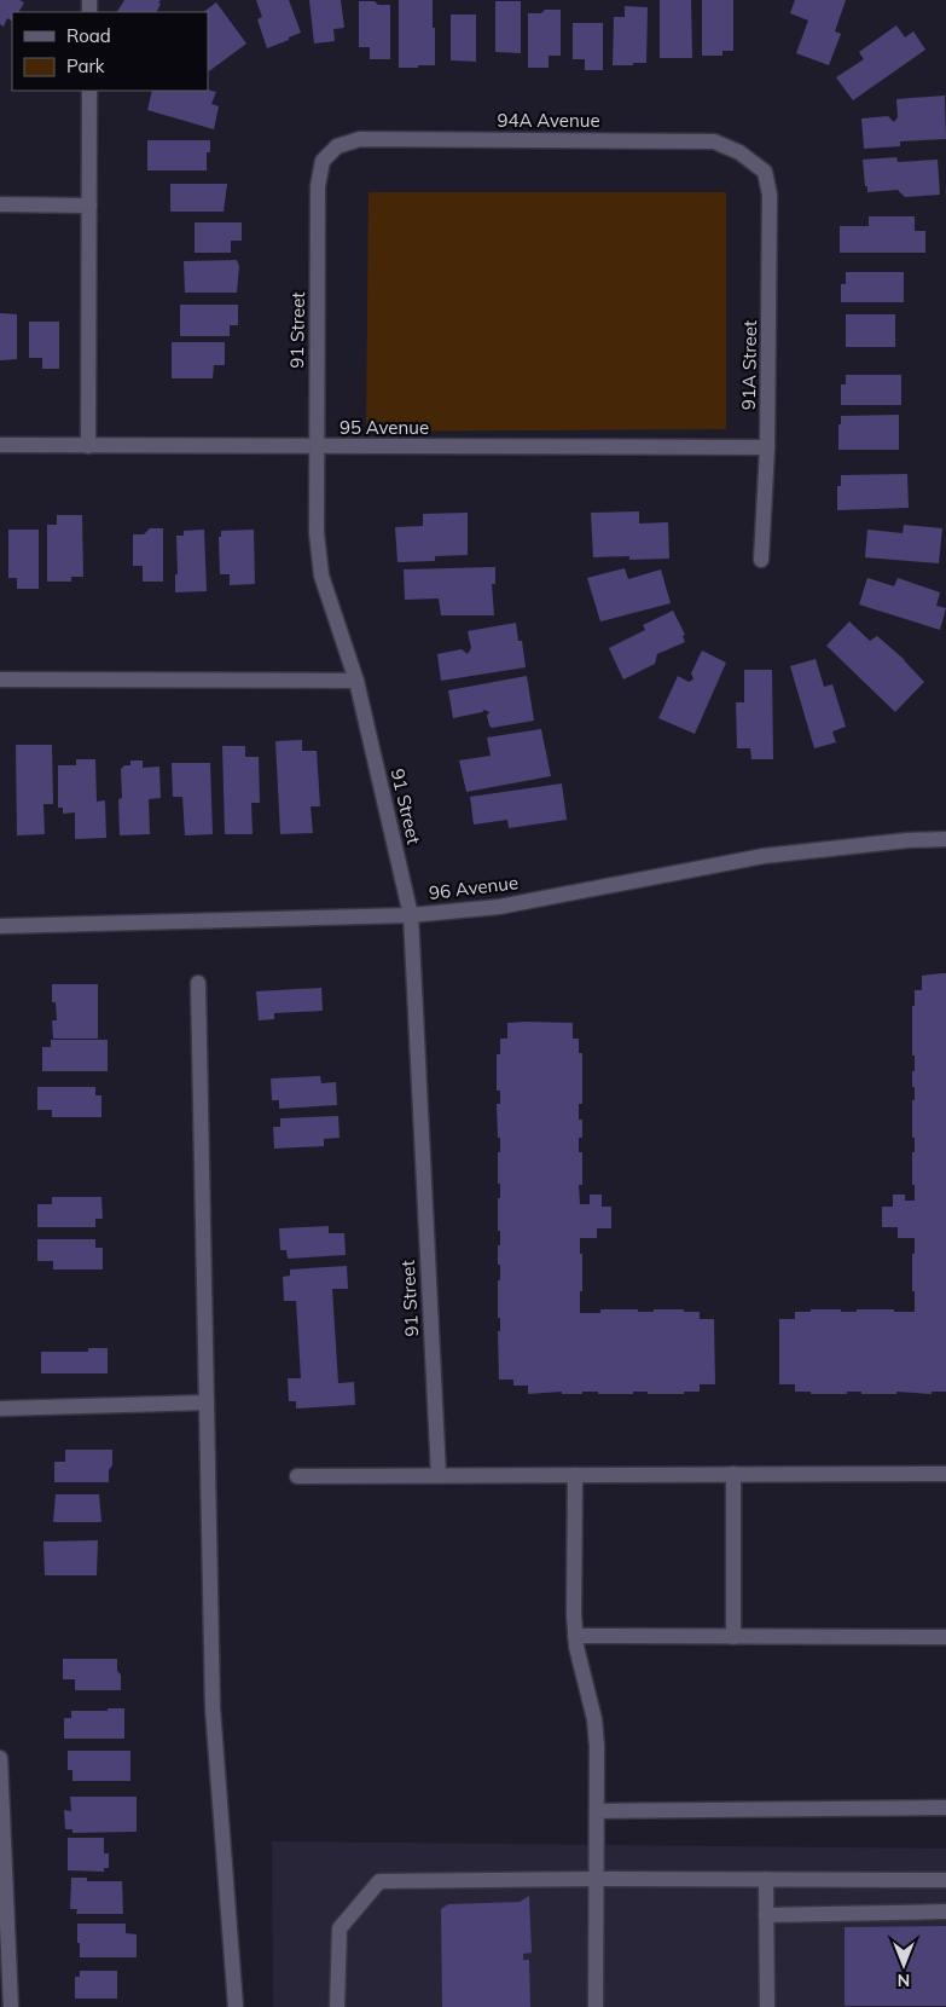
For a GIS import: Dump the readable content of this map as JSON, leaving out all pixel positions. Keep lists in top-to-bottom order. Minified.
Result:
{"streets":{"street":["94A Avenue","91 Street","91A Street","95 Avenue","96 Avenue"]},"crossings":[["94A Avenue","91 Street"],["94A Avenue","91A Street"],["91 Street","95 Avenue"],["91 Street","96 Avenue"],["91A Street","95 Avenue"]],"legend":["Road","Park"],"north":"bottom"}
